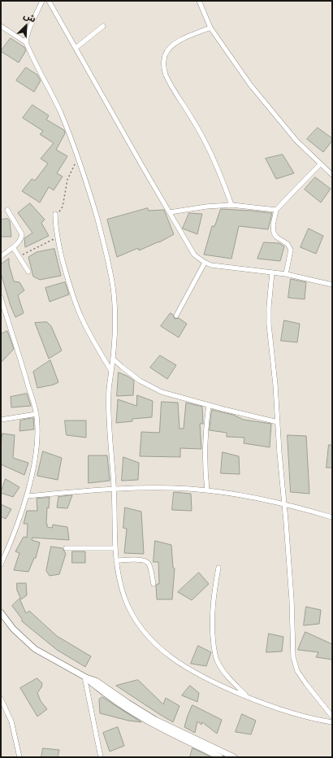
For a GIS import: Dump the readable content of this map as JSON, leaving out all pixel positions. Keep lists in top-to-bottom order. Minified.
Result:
{"north":"top right"}
